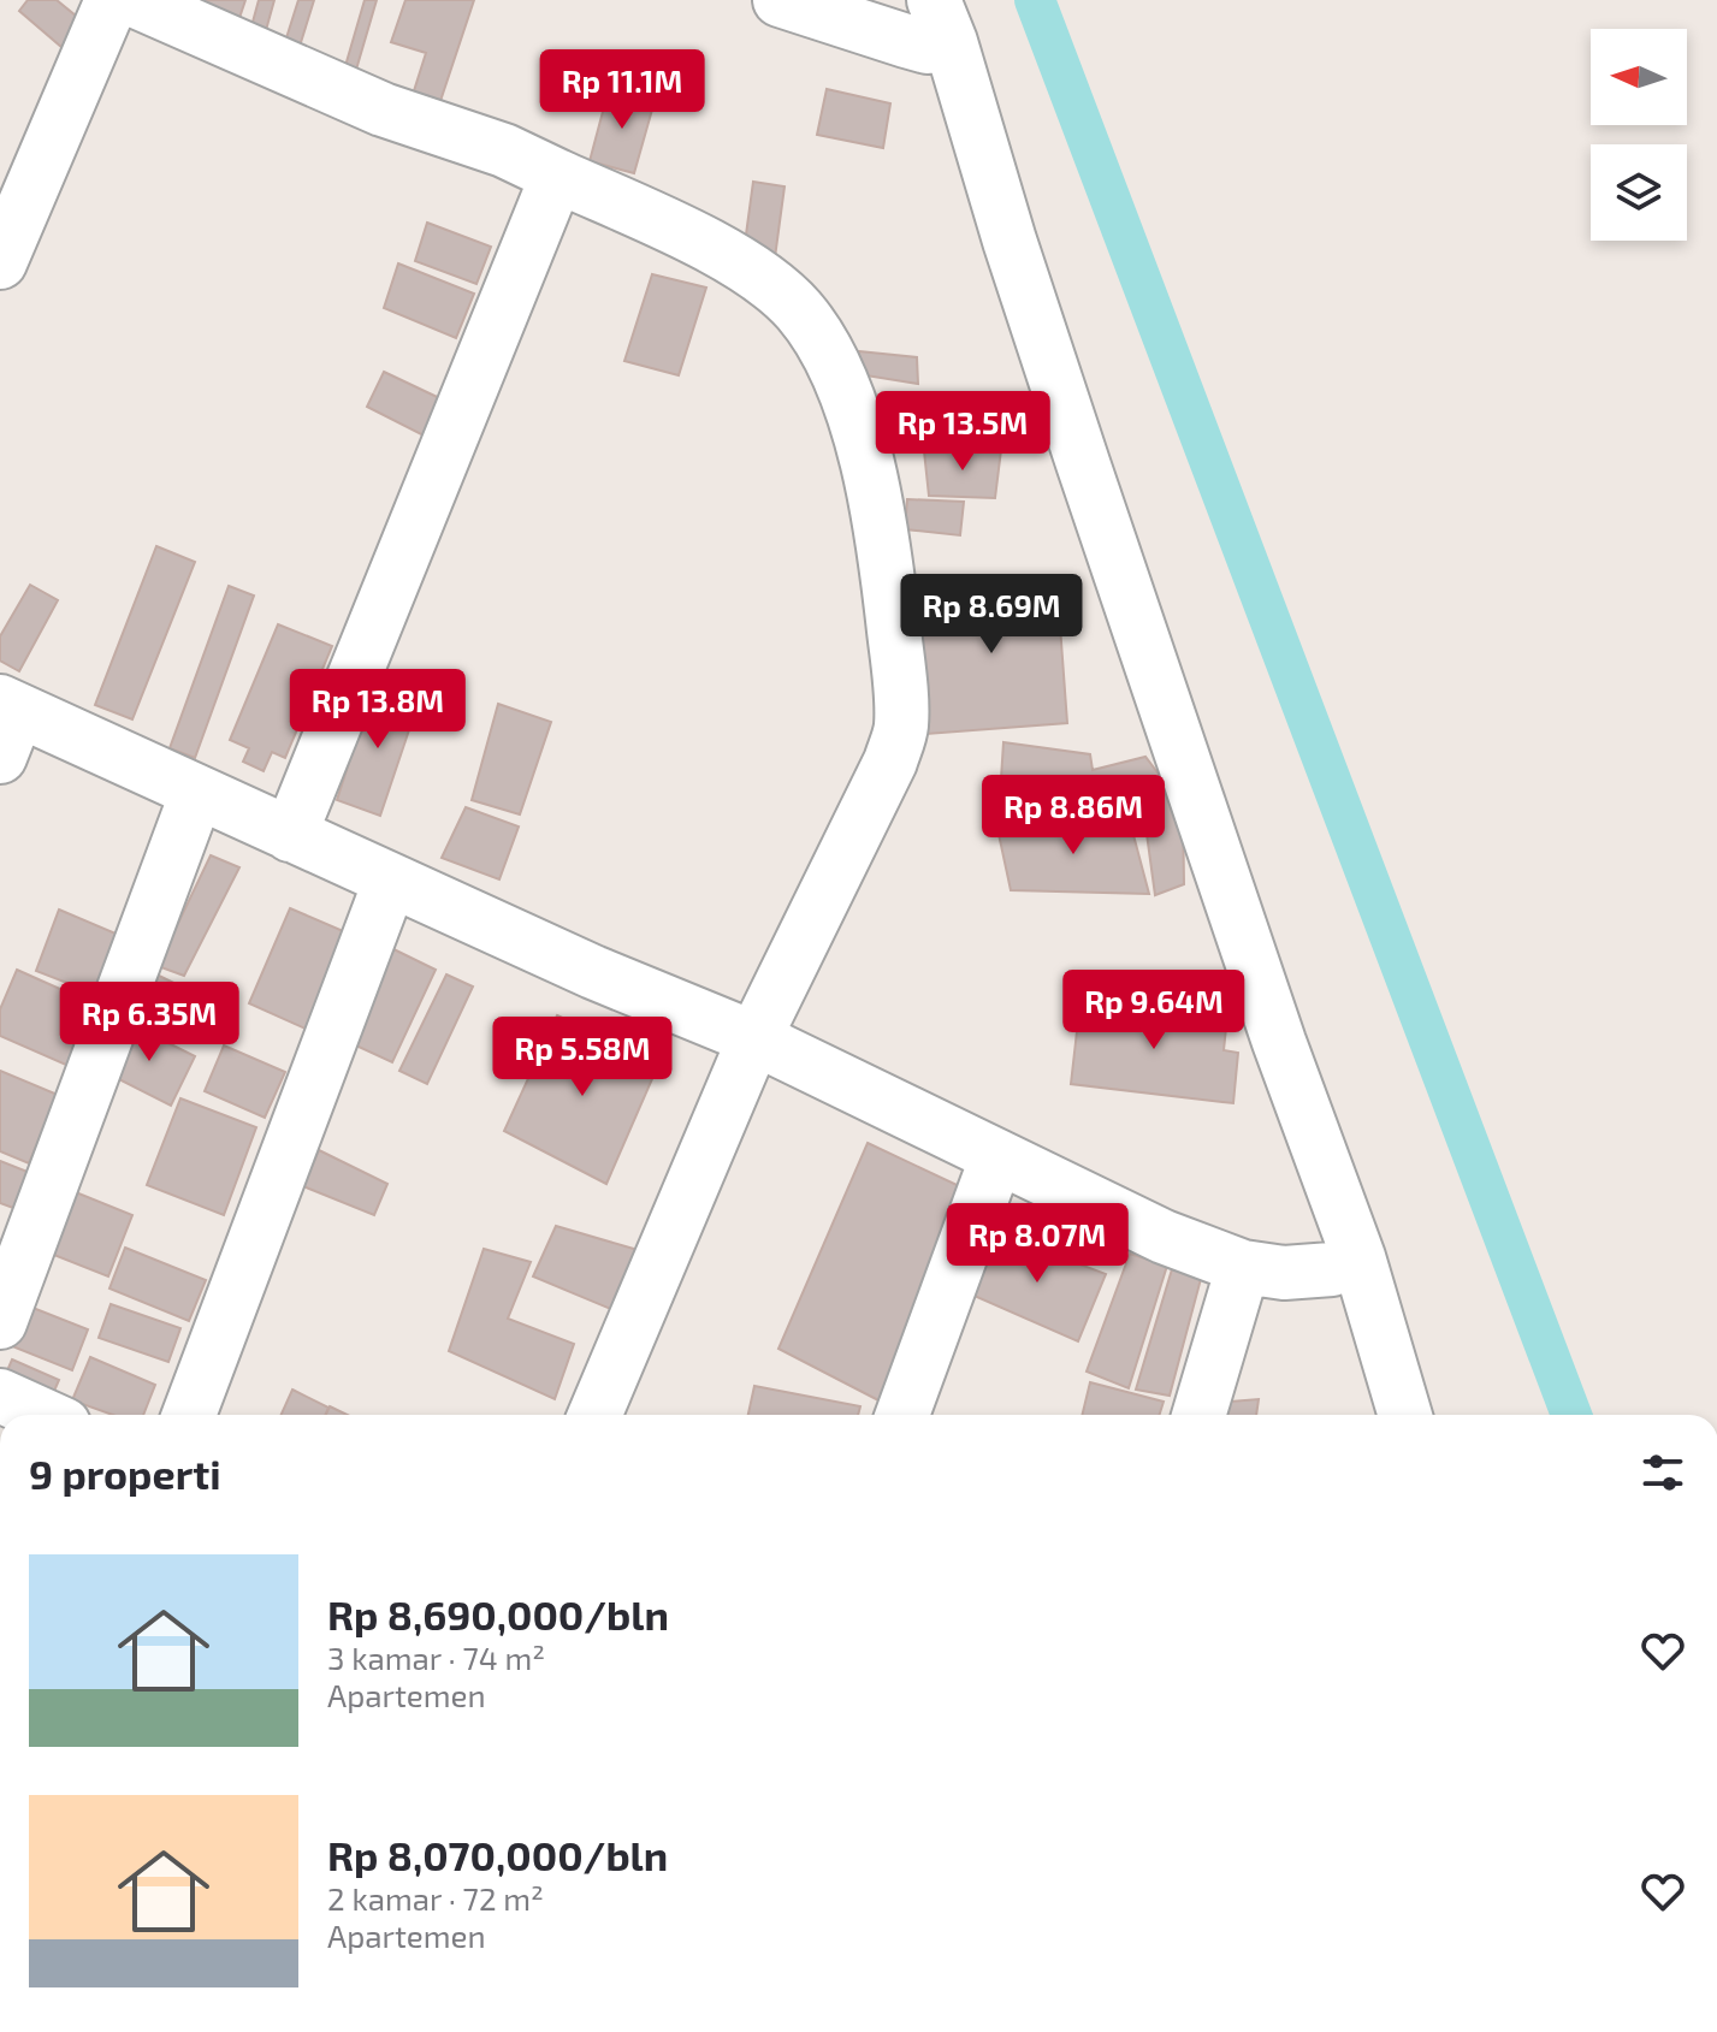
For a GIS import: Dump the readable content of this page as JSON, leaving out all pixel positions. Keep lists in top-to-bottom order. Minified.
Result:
{"north":"left","page":{"price":["Rp 11.1M","Rp 13.5M","Rp 8.69M","Rp 13.8M","Rp 8.86M","Rp 9.64M","Rp 6.35M","Rp 5.58M","Rp 8.07M"],"heading":"9 properti","list":[{"name":"Rp 8,690,000/bln","note":"3 kamar · 74 m² · Apartemen"},{"name":"Rp 8,070,000/bln","note":"2 kamar · 72 m² · Apartemen"}]}}
